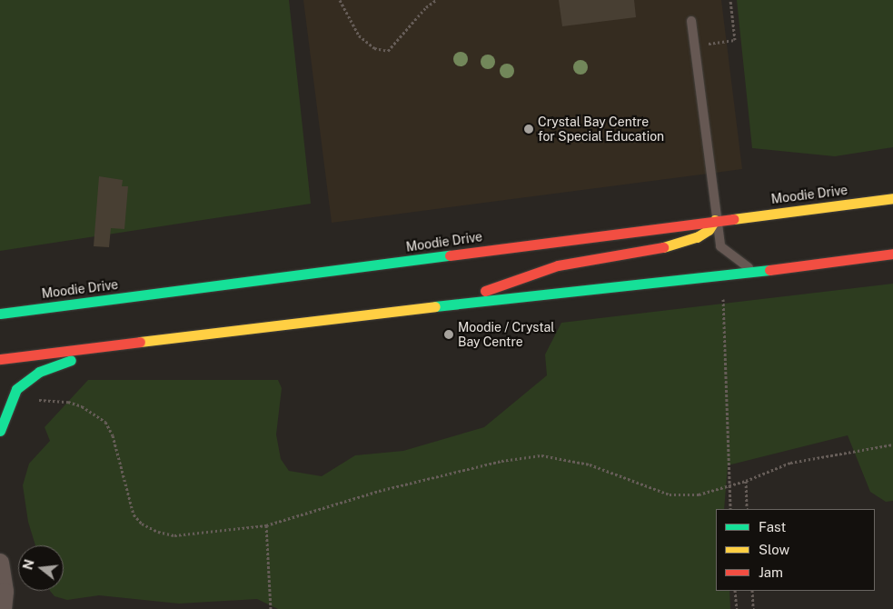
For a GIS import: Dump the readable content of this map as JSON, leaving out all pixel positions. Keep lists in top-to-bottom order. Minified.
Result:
{"streets":{"main road":["Moodie Drive"]},"places":["Crystal Bay Centre for Special Education","Moodie / Crystal Bay Centre"],"legend":["Fast","Slow","Jam"],"north":"left"}
